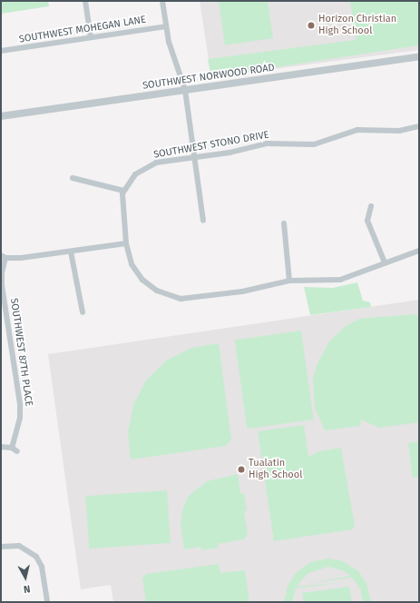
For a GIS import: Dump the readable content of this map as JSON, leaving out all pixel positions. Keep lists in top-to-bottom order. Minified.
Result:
{"streets":{"street":["SOUTHWEST MOHEGAN LANE","SOUTHWEST NORWOOD ROAD","SOUTHWEST STONO DRIVE","SOUTHWEST 87TH PLACE"]},"places":["Horizon Christian High School","Tualatin High School"],"north":"bottom"}
